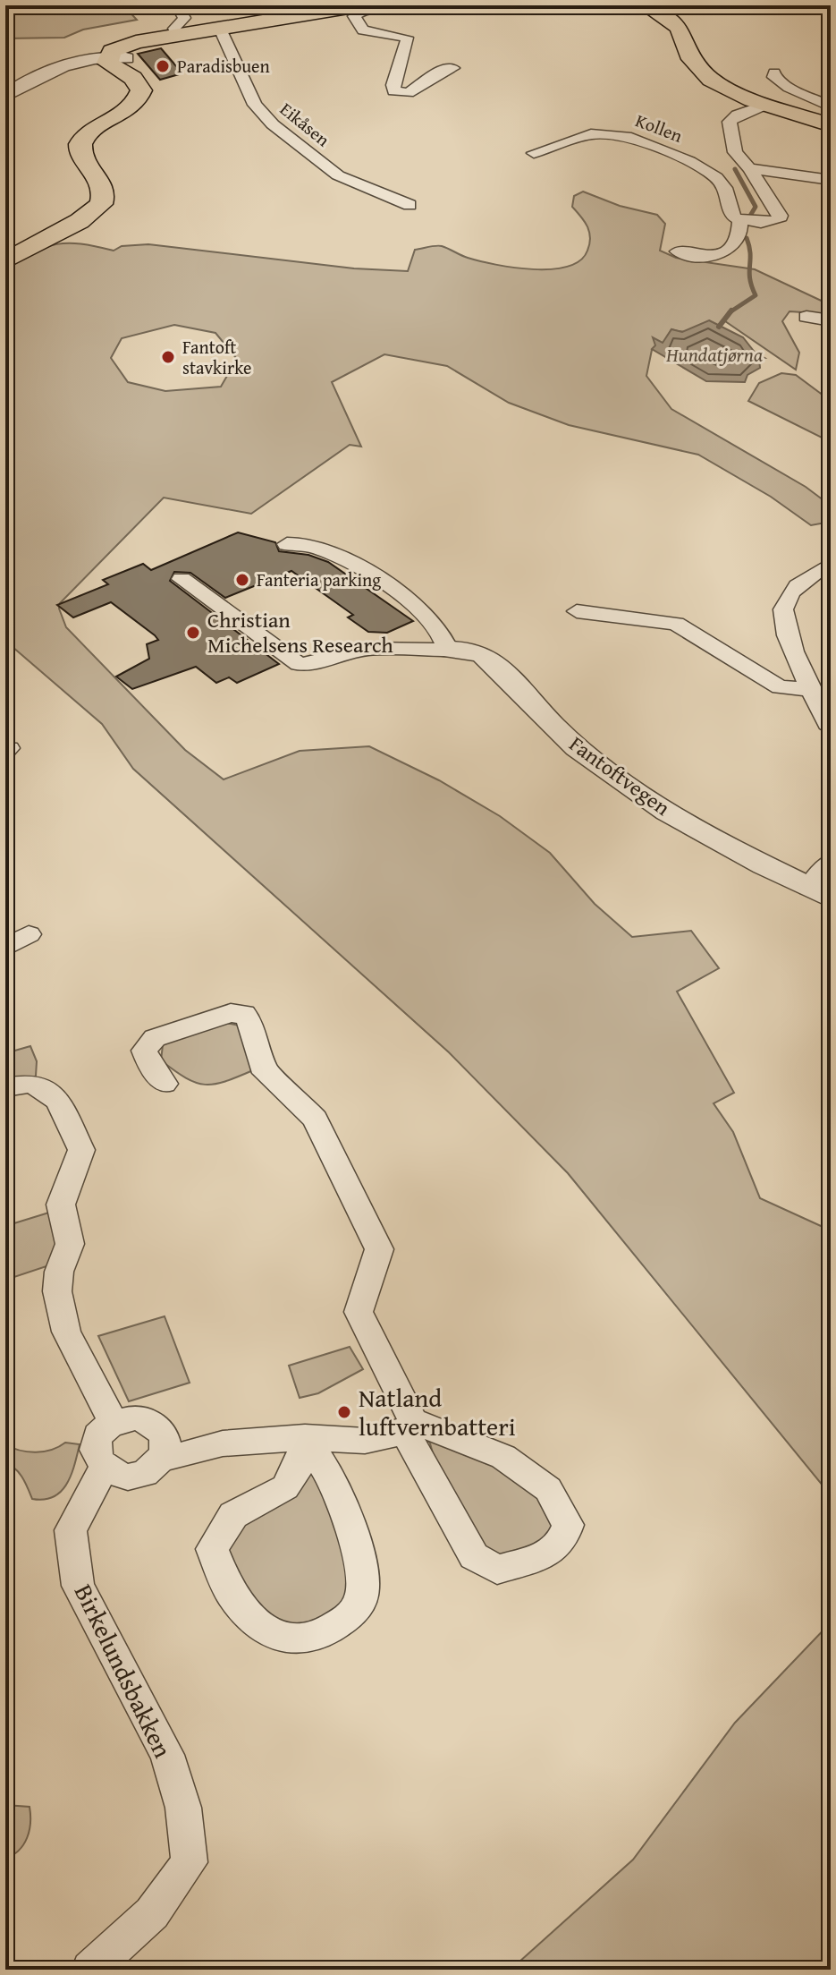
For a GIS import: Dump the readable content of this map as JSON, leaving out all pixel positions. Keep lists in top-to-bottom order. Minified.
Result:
{"streets":{"street":["Eikåsen","Kollen","Fantoftvegen","Birkelundsbakken"]},"water":["Hundatjørna"],"places":["Paradisbuen","Fantoft stavkirke","Fanteria parking","Christian Michelsens Research","Natland luftvernbatteri"]}
